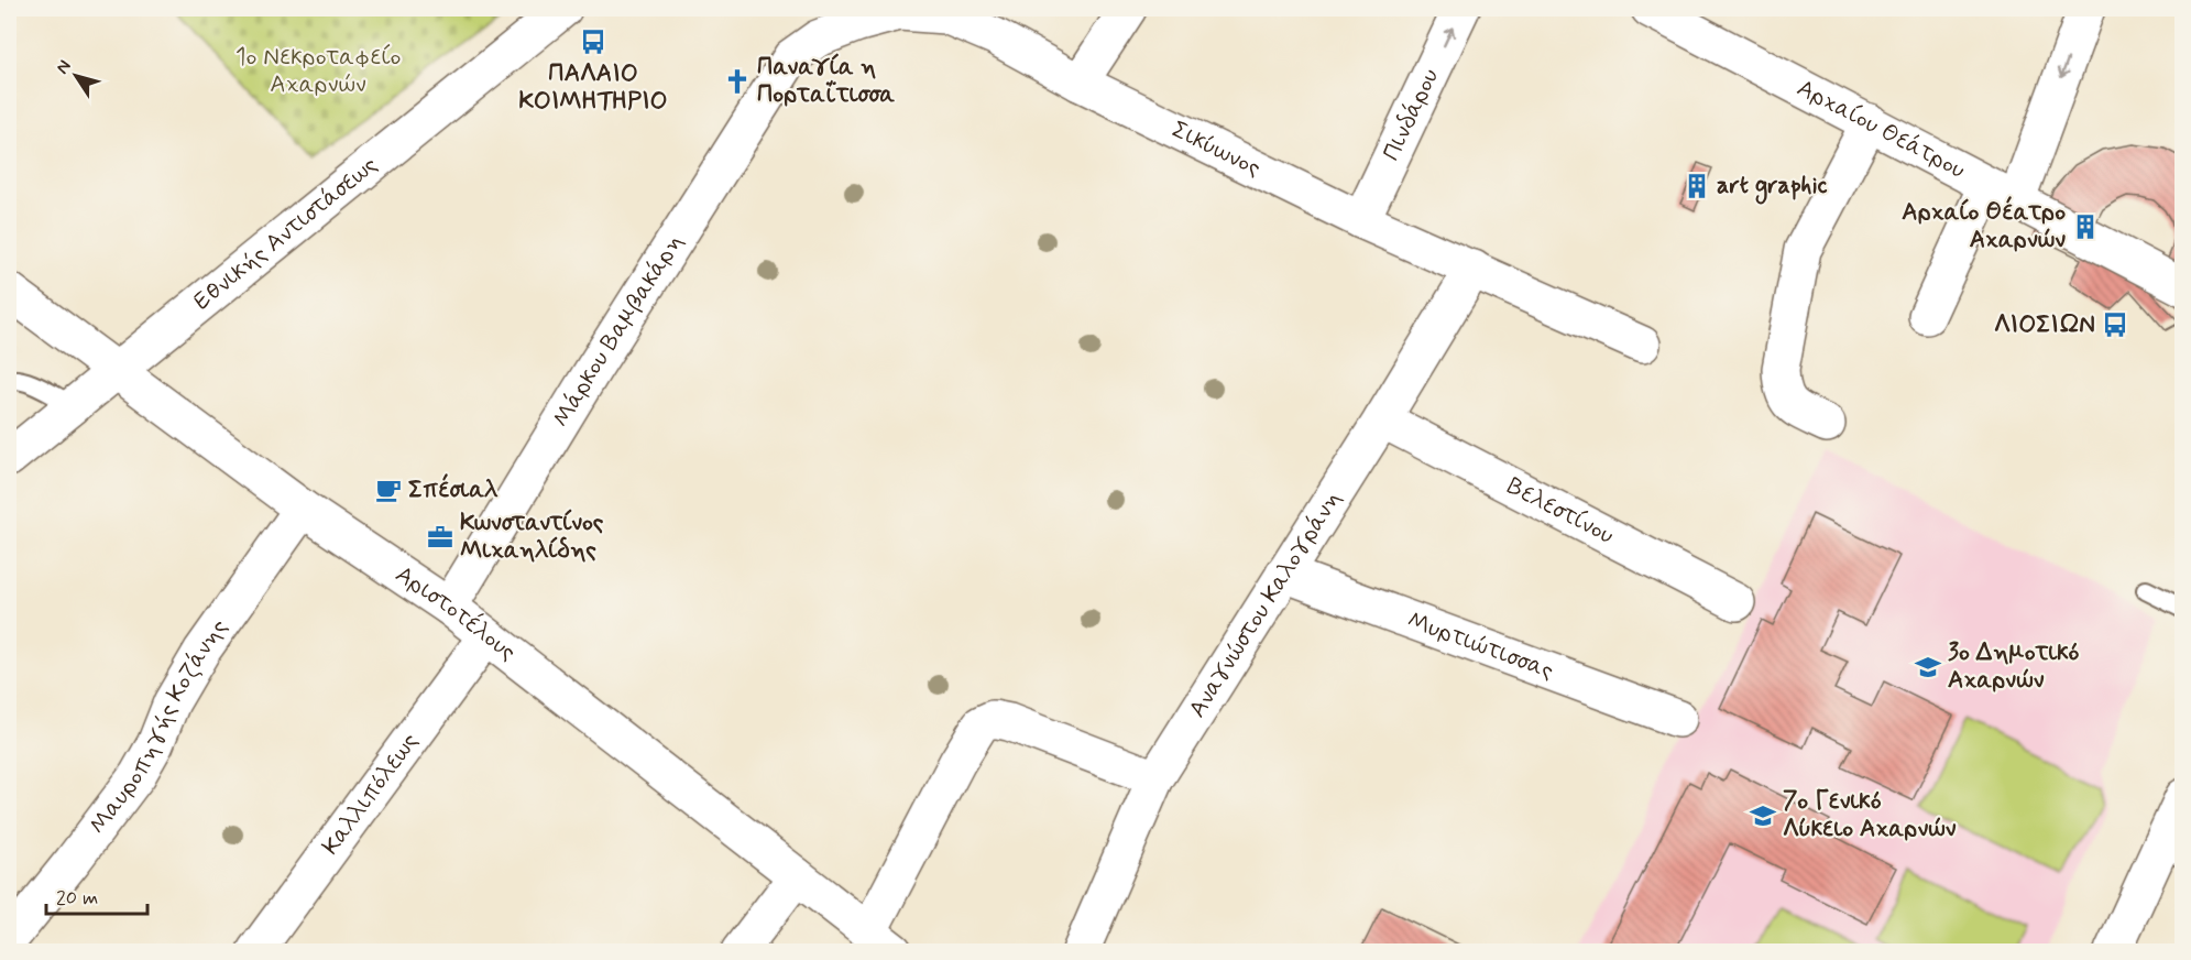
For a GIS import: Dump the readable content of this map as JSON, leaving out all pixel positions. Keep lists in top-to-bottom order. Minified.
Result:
{"streets":{"street":["Πινδάρου","Αρχαίου Θεάτρου","Σικύωνος","Εθνικής Αντιστάσεως","Μάρκου Βαμβακάρη","Βελεστίνου","Αναγνώστου Καλογράνη","Αριστοτέλους","Μυρτιώτισσας","Μαυροπηγής Κοζάνης","Καλλιπόλεως"]},"crossings":[["Πινδάρου","Σικύωνος"],["Σικύωνος","Μάρκου Βαμβακάρη"],["Σικύωνος","Αναγνώστου Καλογράνη"],["Εθνικής Αντιστάσεως","Αριστοτέλους"],["Μάρκου Βαμβακάρη","Αριστοτέλους"],["Βελεστίνου","Αναγνώστου Καλογράνη"],["Αναγνώστου Καλογράνη","Μυρτιώτισσας"],["Αριστοτέλους","Μαυροπηγής Κοζάνης"],["Αριστοτέλους","Καλλιπόλεως"]],"parks":["1ο Νεκροταφείο Αχαρνών"],"places":{"bus stop":["ΠΑΛΑΙΟ ΚΟΙΜΗΤΗΡΙΟ","ΛΙΟΣΙΩΝ"],"church":["Παναγία η Πορταΐτισσα"],"building":["art graphic","Αρχαίο Θέατρο Αχαρνών"],"cafe":["Σπέσιαλ"],"office":["Κωνσταντίνος Μιχαηλίδης"],"school or university":["3ο Δημοτικό Αχαρνών","7ο Γενικό Λύκειο Αχαρνών"]},"scale_bar":"20 m","north":"top left"}
